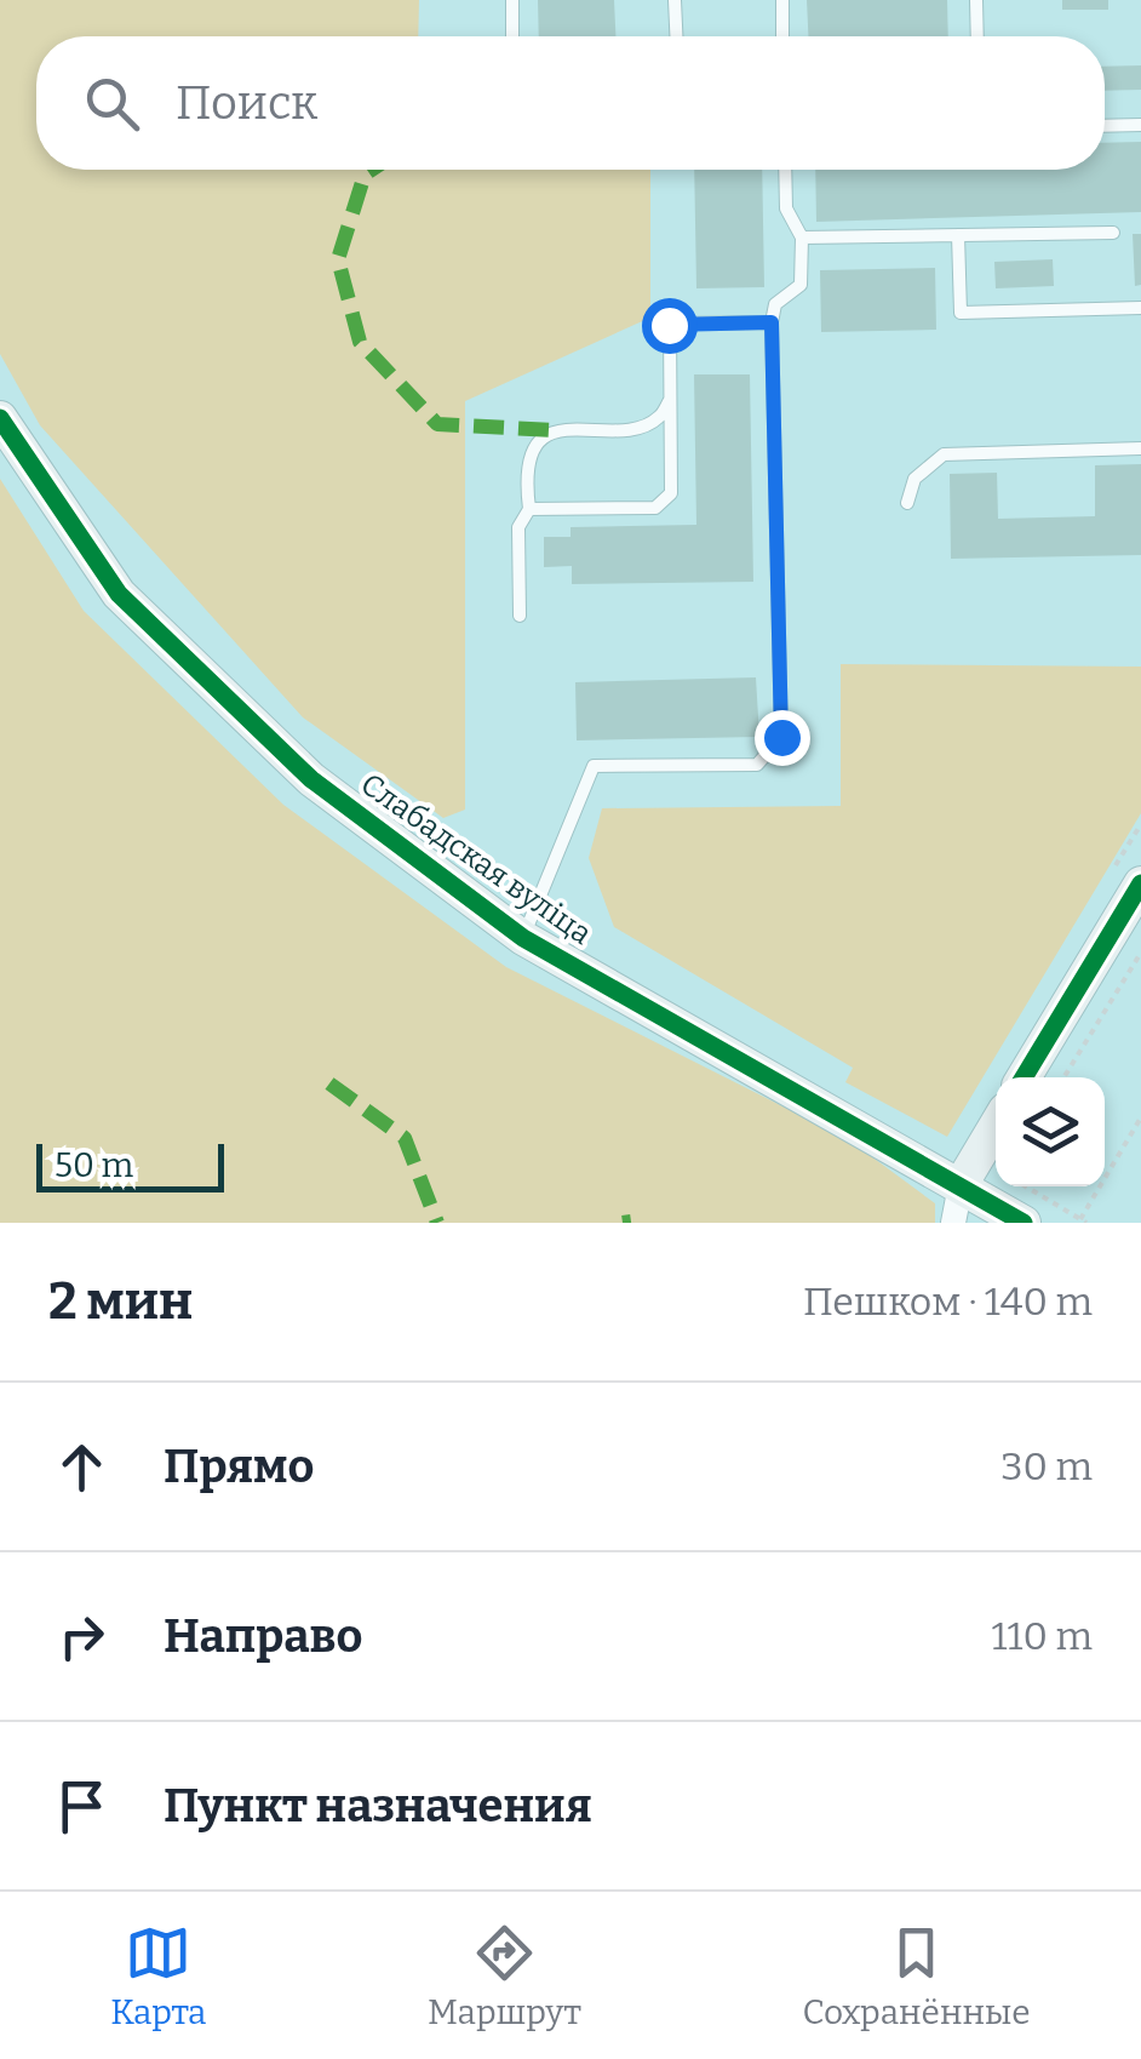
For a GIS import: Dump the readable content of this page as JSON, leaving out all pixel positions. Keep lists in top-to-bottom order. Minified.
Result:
{"streets":{"street":["Слабадская вуліца"]},"scale_bar":"50 m","page":{"search":"Поиск","scale":"50 m","heading":["2 мин","Пешком · 140 m"],"list":[["Прямо","30 m"],["Направо","110 m"],"Пункт назначения"],"nav":["Карта","Маршрут","Сохранённые"]}}
